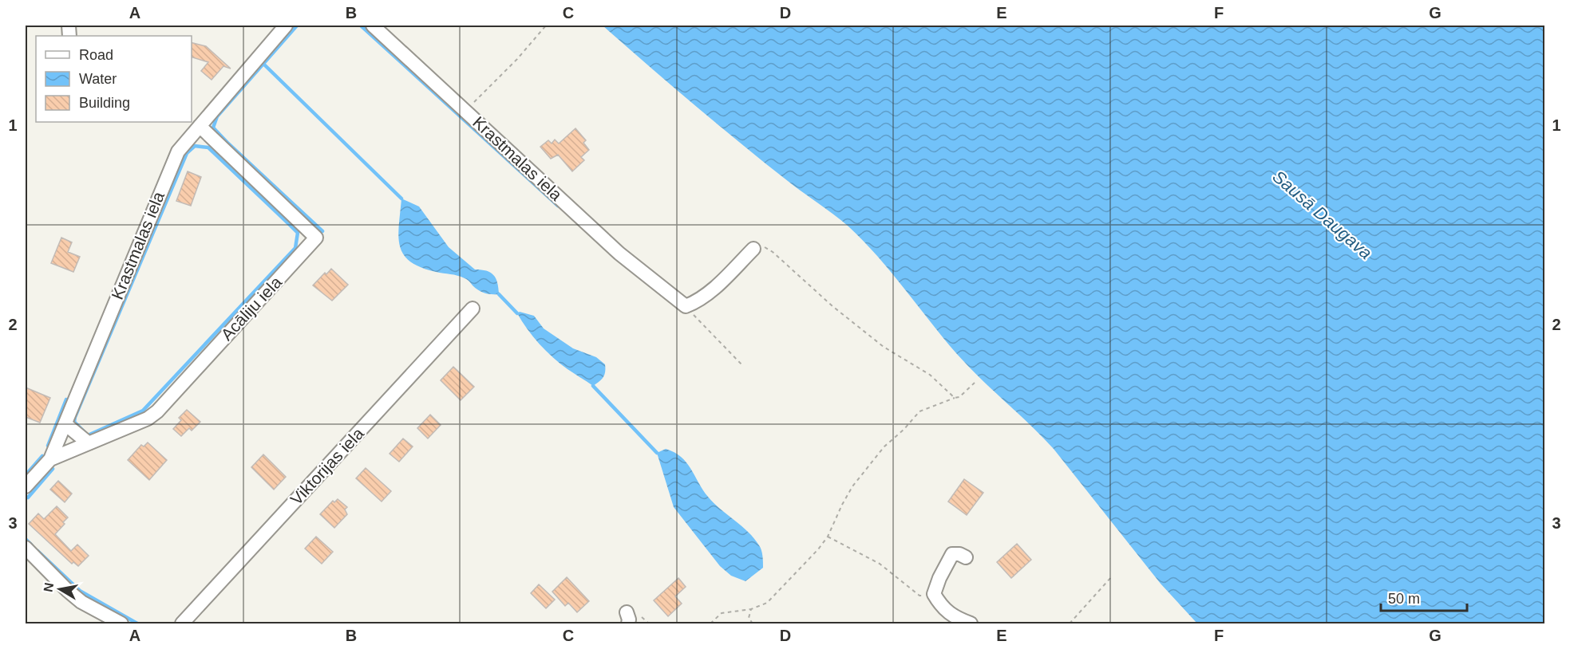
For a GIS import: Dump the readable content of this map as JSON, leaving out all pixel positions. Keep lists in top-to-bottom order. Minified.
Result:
{"streets":{"street":["Krastmalas iela","Acāliju iela","Viktorijas iela"]},"crossings":[["Krastmalas iela","Acāliju iela"]],"water":["Sausā Daugava"],"legend":["Road","Water","Building"],"scale_bar":"50 m","north":"left","grid":{"columns":["A","B","C","D","E","F","G"],"rows":["1","2","3"]}}
